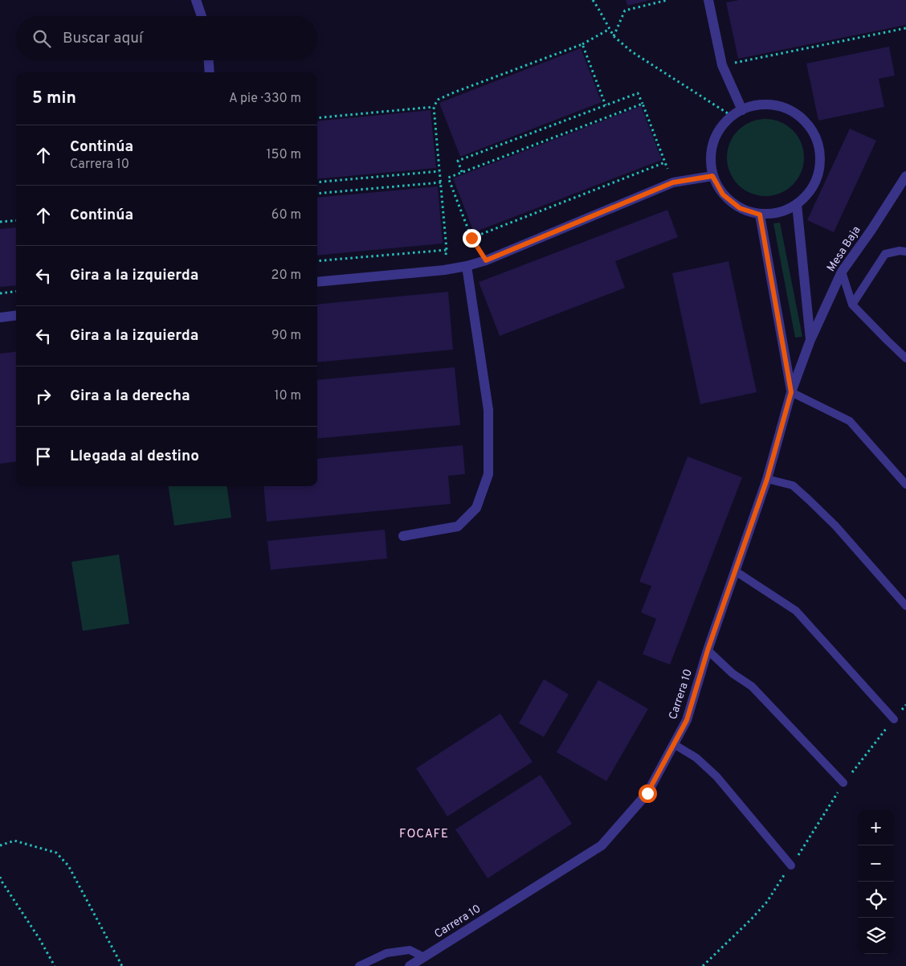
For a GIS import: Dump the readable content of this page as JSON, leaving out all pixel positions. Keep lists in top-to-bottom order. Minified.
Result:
{"streets":{"street":["Mesa Baja","Carrera 10"]},"crossings":[["Mesa Baja","Carrera 10"]],"districts":["FOCAFE"],"page":{"search":"Buscar aquí","heading":["5 min","A pie · 330 m"],"list":[["Continúa","Carrera 10","150 m"],["Continúa","60 m"],["Gira a la izquierda","20 m"],["Gira a la izquierda","90 m"],["Gira a la derecha","10 m"],"Llegada al destino"],"map_buttons":["+","−"]}}
